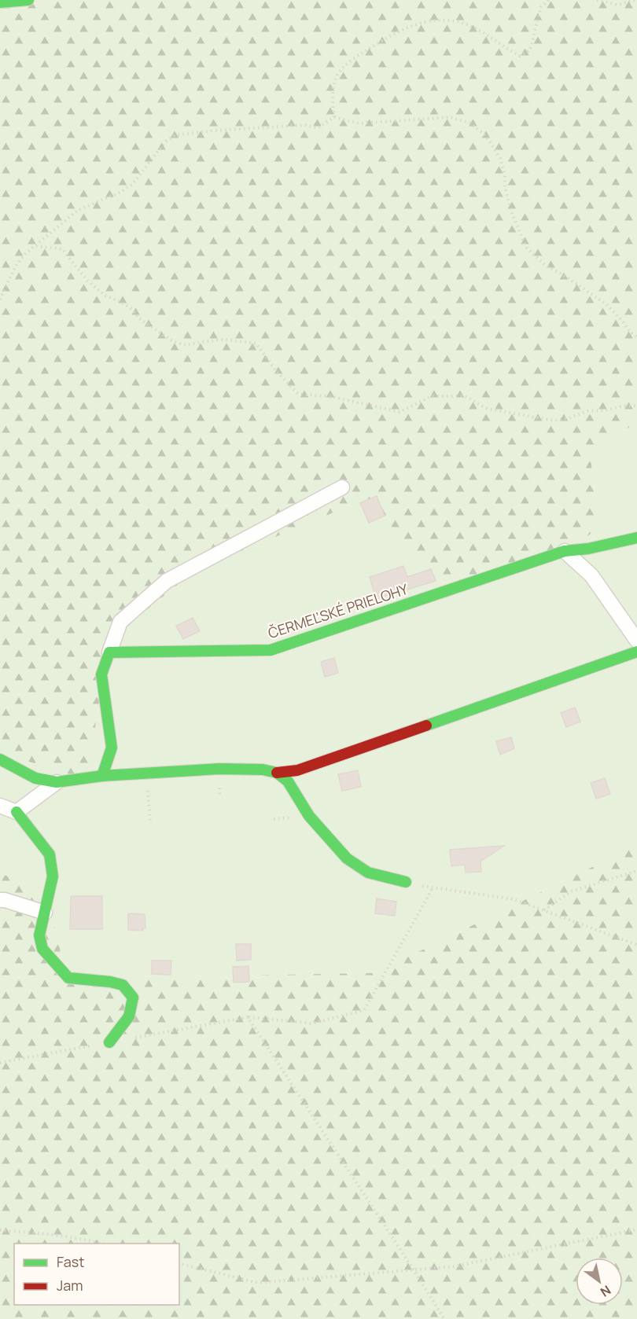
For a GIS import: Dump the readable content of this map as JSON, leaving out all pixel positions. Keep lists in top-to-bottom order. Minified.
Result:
{"streets":{"street":["ČERMEĽSKÉ PRIELOHY"]},"legend":["Fast","Jam"],"north":"bottom right"}
